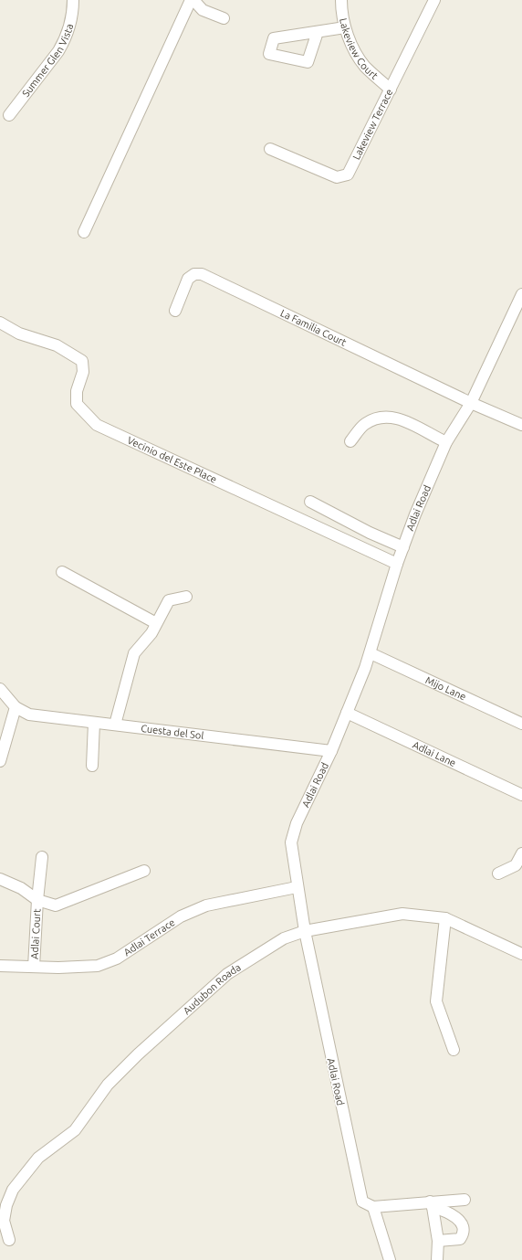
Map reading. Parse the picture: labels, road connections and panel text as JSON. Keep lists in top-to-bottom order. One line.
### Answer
{"streets":{"street":["Lakeview Court","Summer Glen Vista","Lakeview Terrace","La Familia Court","Vecinio del Este Place","Adlai Road","Mijo Lane","Cuesta del Sol","Adlai Lane","Adlai Court","Adlai Terrace","Audubon Roada"]},"crossings":[["Lakeview Court","Lakeview Terrace"],["La Familia Court","Adlai Road"],["Vecinio del Este Place","Adlai Road"],["Adlai Road","Mijo Lane"],["Adlai Road","Cuesta del Sol"],["Adlai Road","Adlai Lane"],["Adlai Road","Adlai Terrace"],["Adlai Road","Audubon Roada"],["Adlai Court","Adlai Terrace"]]}
